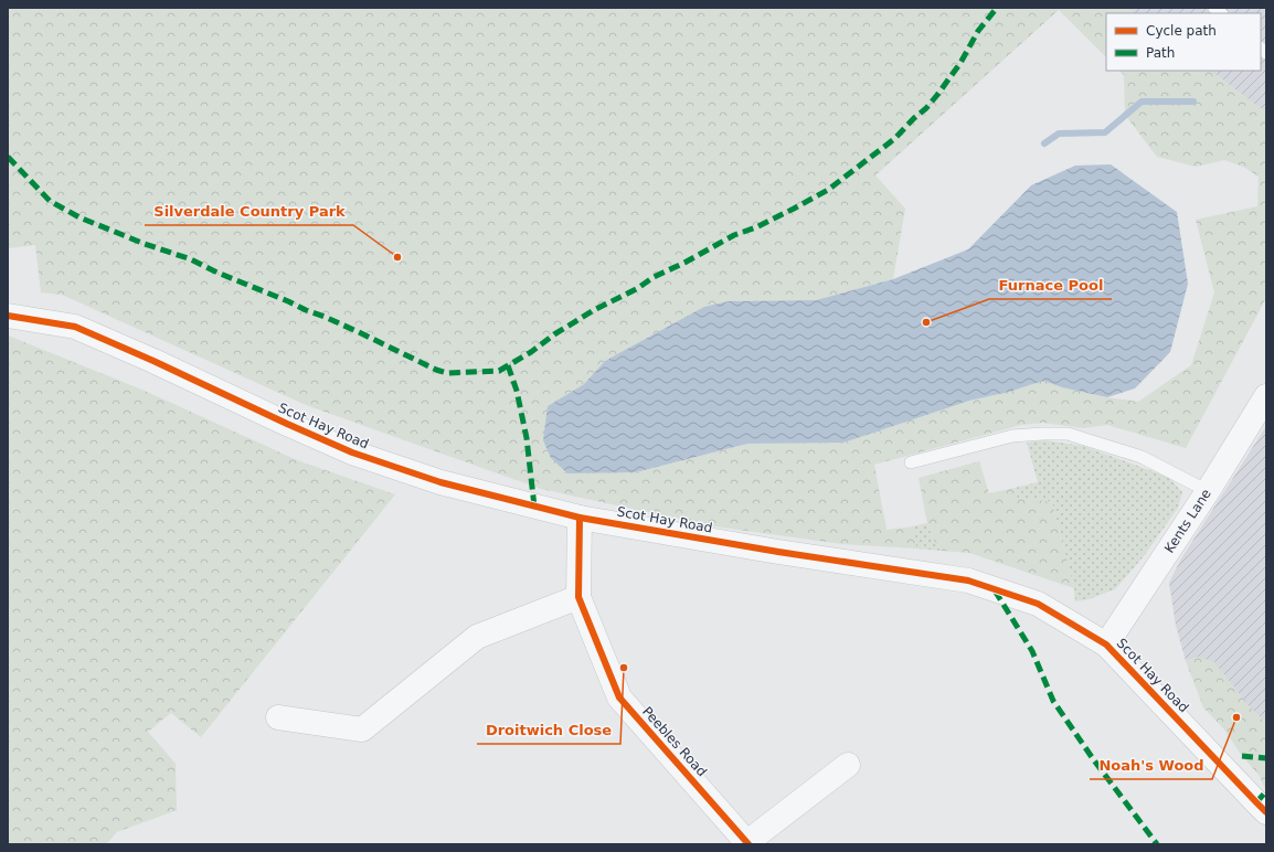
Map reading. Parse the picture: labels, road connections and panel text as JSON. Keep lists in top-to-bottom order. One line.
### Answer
{"streets":{"street":["Scot Hay Road","Kents Lane","Peebles Road"]},"crossings":[["Scot Hay Road","Kents Lane"],["Scot Hay Road","Peebles Road"]],"places":["Silverdale Country Park","Furnace Pool","Droitwich Close","Noah's Wood"],"legend":["Cycle path","Path"]}
